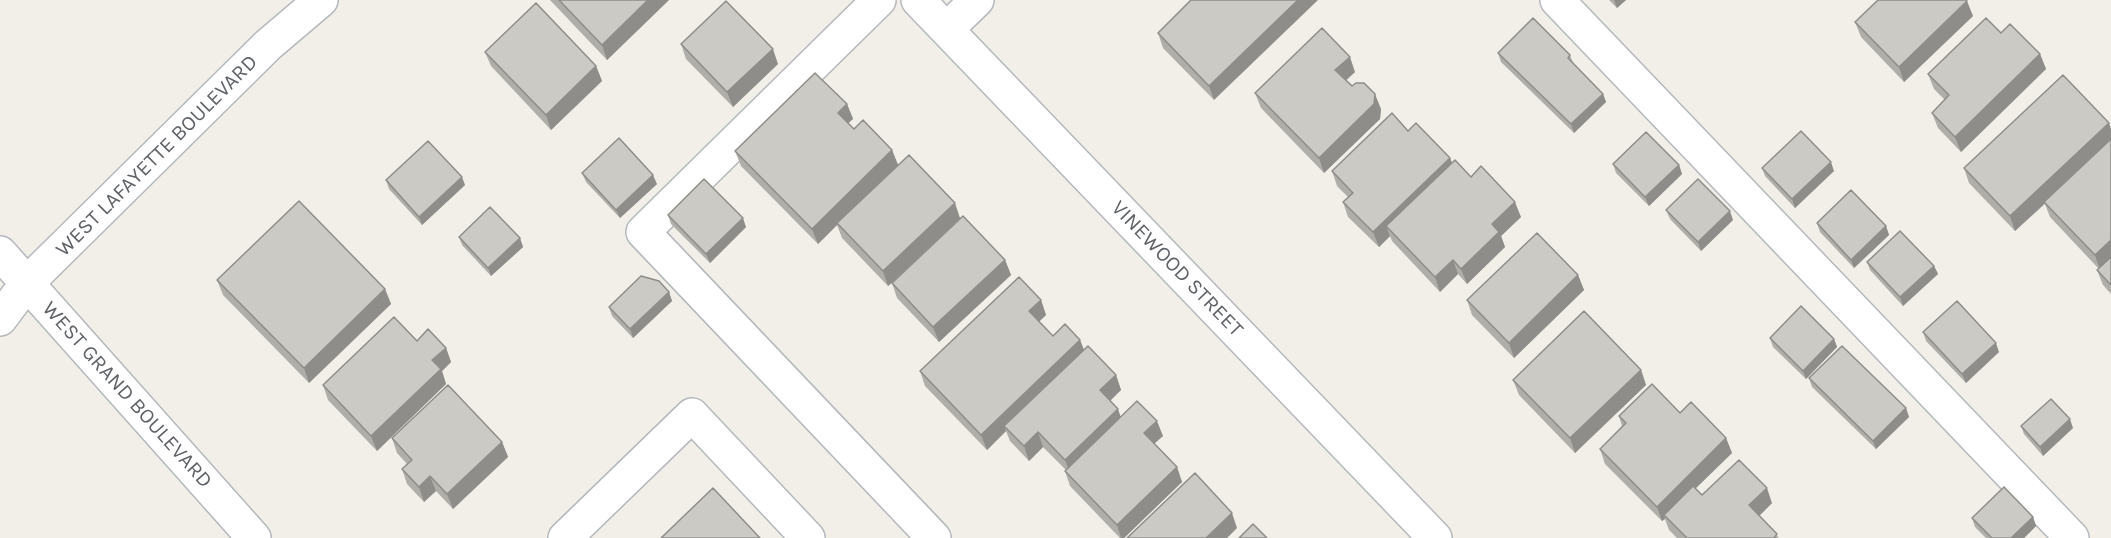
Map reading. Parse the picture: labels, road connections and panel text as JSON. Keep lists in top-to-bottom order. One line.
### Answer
{"streets":{"street":["WEST LAFAYETTE BOULEVARD","VINEWOOD STREET","WEST GRAND BOULEVARD"]},"crossings":[["WEST LAFAYETTE BOULEVARD","WEST GRAND BOULEVARD"]]}
